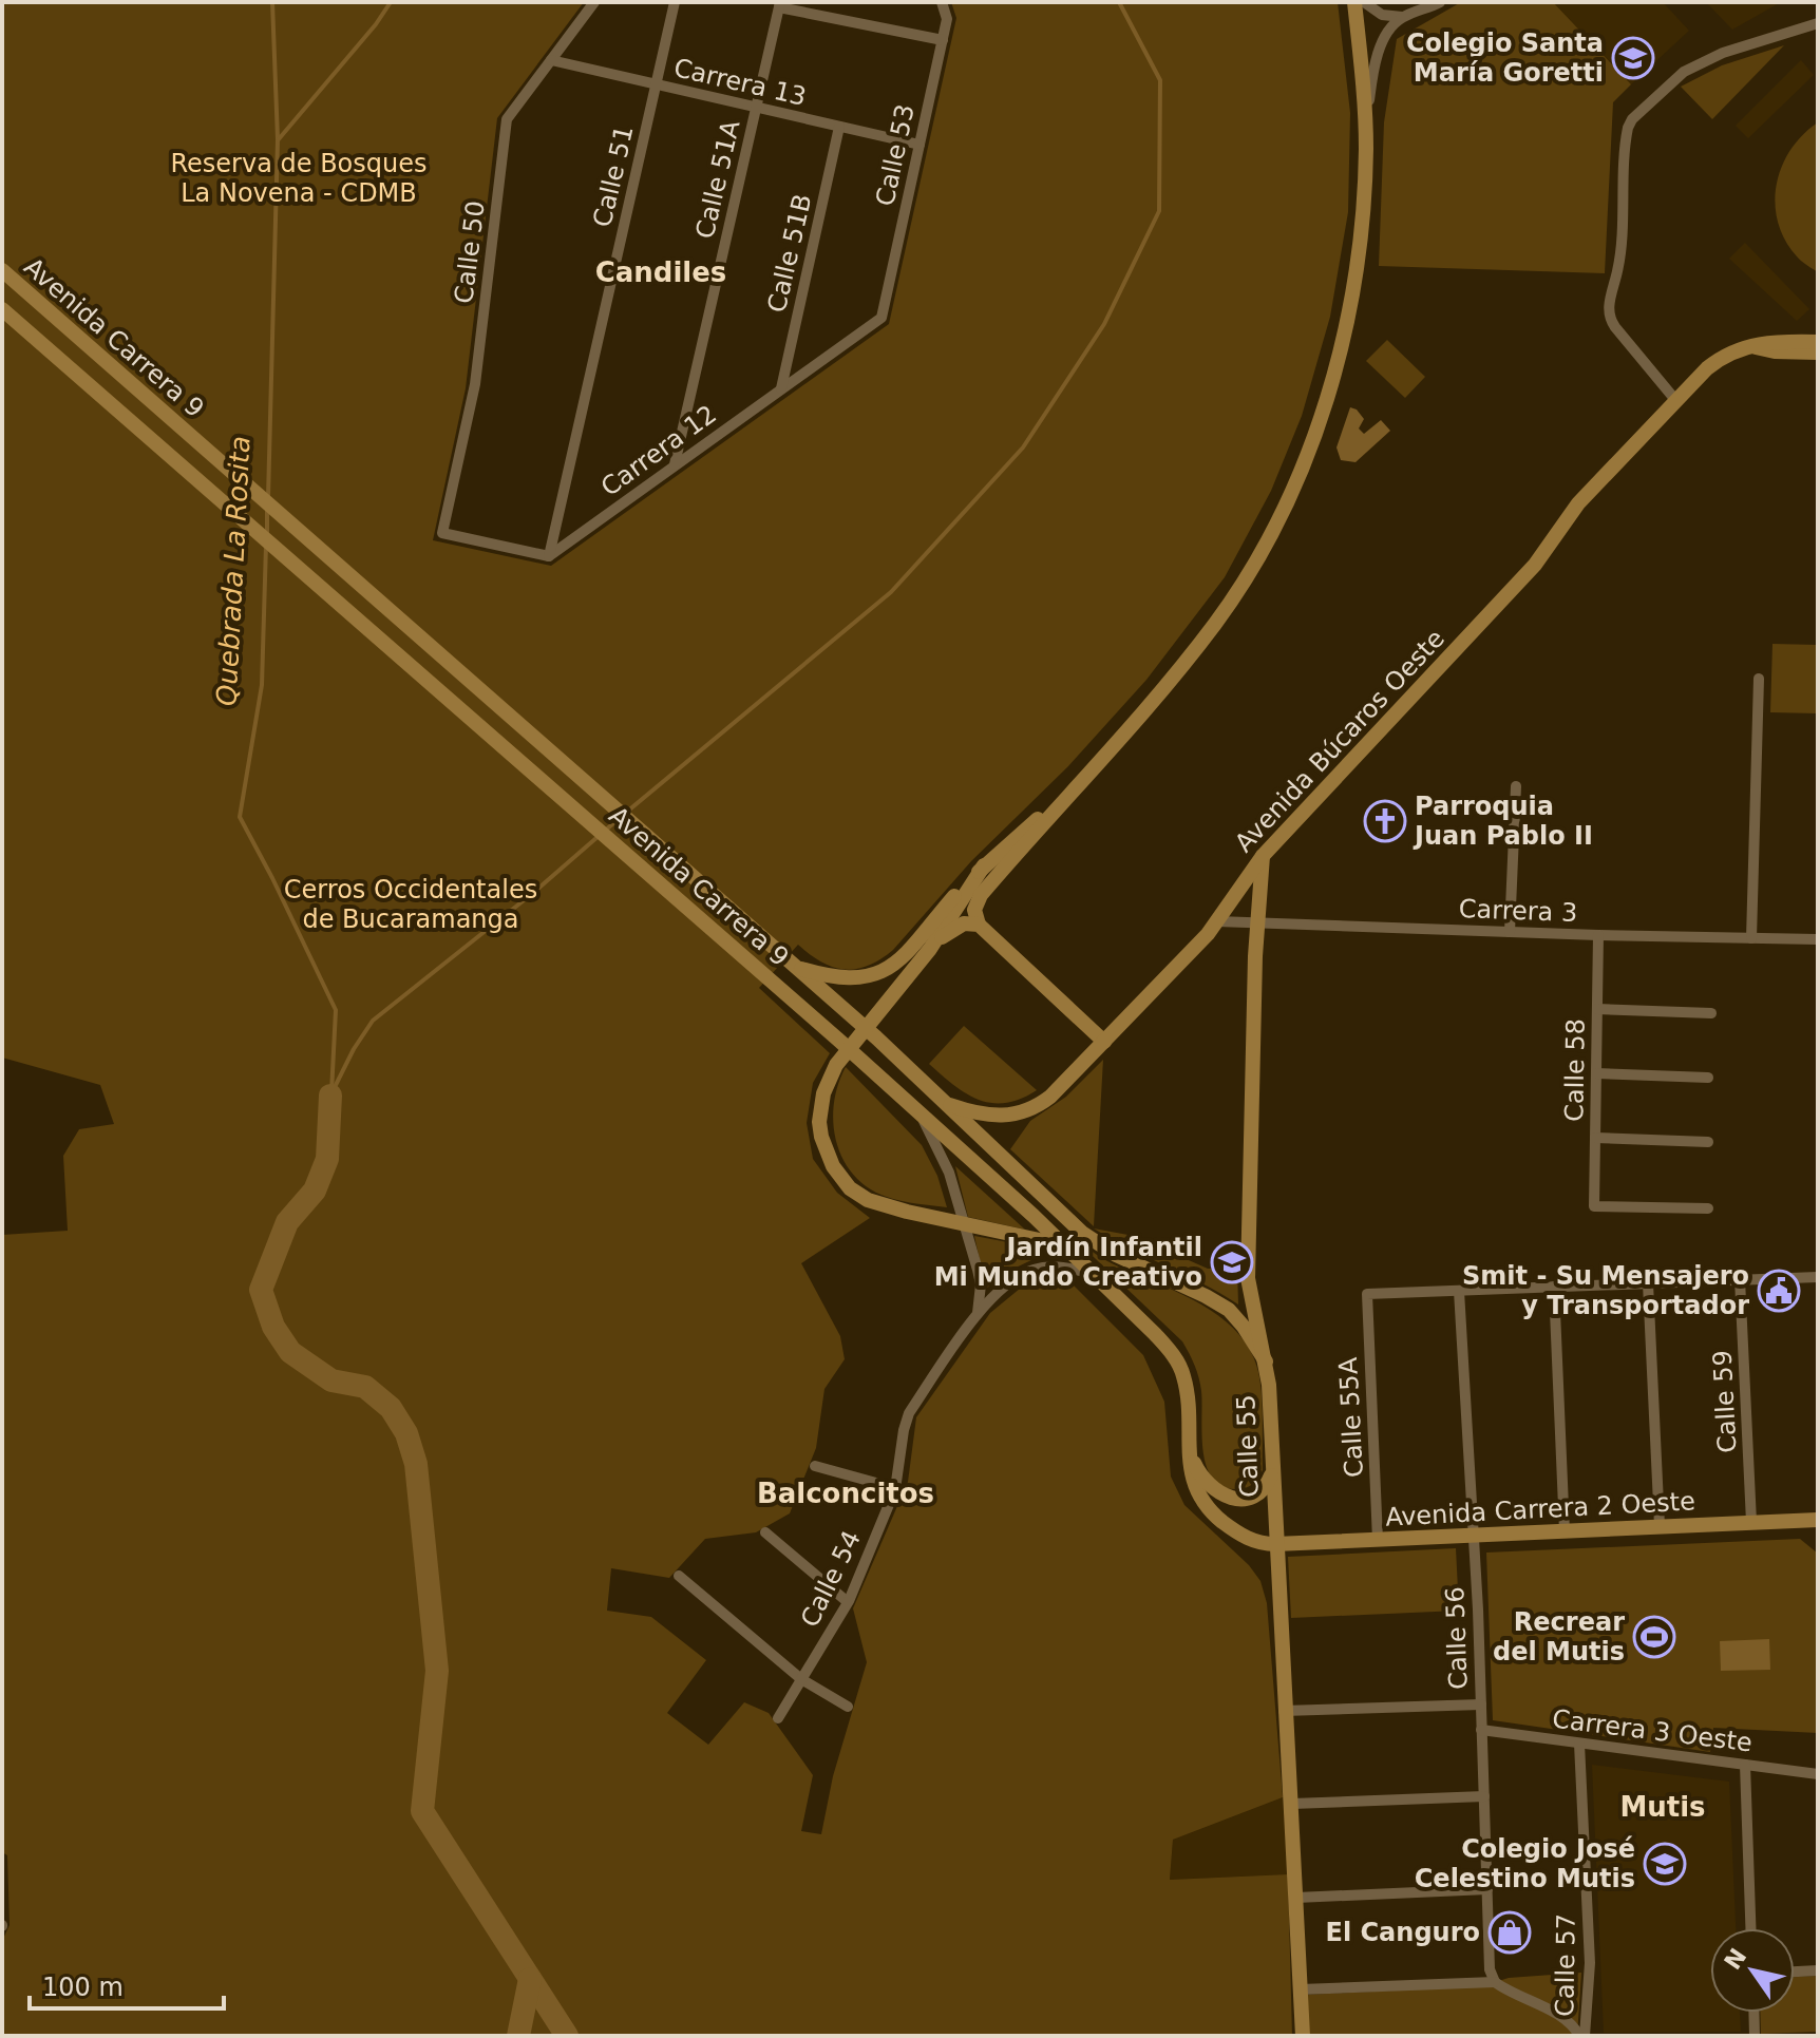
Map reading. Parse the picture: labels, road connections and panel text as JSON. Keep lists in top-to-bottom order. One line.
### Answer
{"streets":{"main road":["Avenida Carrera 9","Avenida Búcaros Oeste","Calle 55","Avenida Carrera 2 Oeste"],"street":["Carrera 13","Calle 53","Calle 51","Calle 51A","Calle 50","Calle 51B","Carrera 12","Carrera 3","Calle 58","Calle 59","Calle 55A","Calle 54","Calle 56","Carrera 3 Oeste","Calle 57"]},"crossings":[["Carrera 13","Calle 53"],["Carrera 13","Calle 51"],["Carrera 13","Calle 51A"],["Carrera 13","Calle 50"],["Carrera 13","Calle 51B"],["Calle 53","Carrera 12"],["Calle 51","Calle 50"],["Calle 51","Carrera 12"],["Calle 51A","Carrera 12"],["Calle 50","Carrera 12"],["Calle 51B","Carrera 12"],["Avenida Carrera 9","Avenida Búcaros Oeste"],["Avenida Carrera 9","Calle 55"],["Avenida Carrera 9","Avenida Carrera 2 Oeste"],["Avenida Carrera 9","Calle 54"],["Avenida Búcaros Oeste","Carrera 3"],["Avenida Búcaros Oeste","Calle 55"],["Carrera 3","Calle 58"],["Carrera 3","Calle 55"],["Calle 59","Avenida Carrera 2 Oeste"],["Calle 55A","Avenida Carrera 2 Oeste"],["Calle 55A","Calle 56"],["Calle 55","Avenida Carrera 2 Oeste"],["Avenida Carrera 2 Oeste","Calle 56"],["Calle 56","Carrera 3 Oeste"],["Carrera 3 Oeste","Calle 57"]],"districts":["Candiles","Balconcitos","Mutis"],"water":["Quebrada La Rosita"],"parks":["Reserva de Bosques La Novena - CDMB","Cerros Occidentales de Bucaramanga"],"places":{"school or university":["Colegio Santa María Goretti","Jardín Infantil Mi Mundo Creativo","Colegio José Celestino Mutis"],"church":["Parroquia Juan Pablo II"],"public building":["Smit - Su Mensajero y Transportador"],"sports":["Recrear del Mutis"],"shop":["El Canguro"]},"scale_bar":"100 m","north":"top left"}
